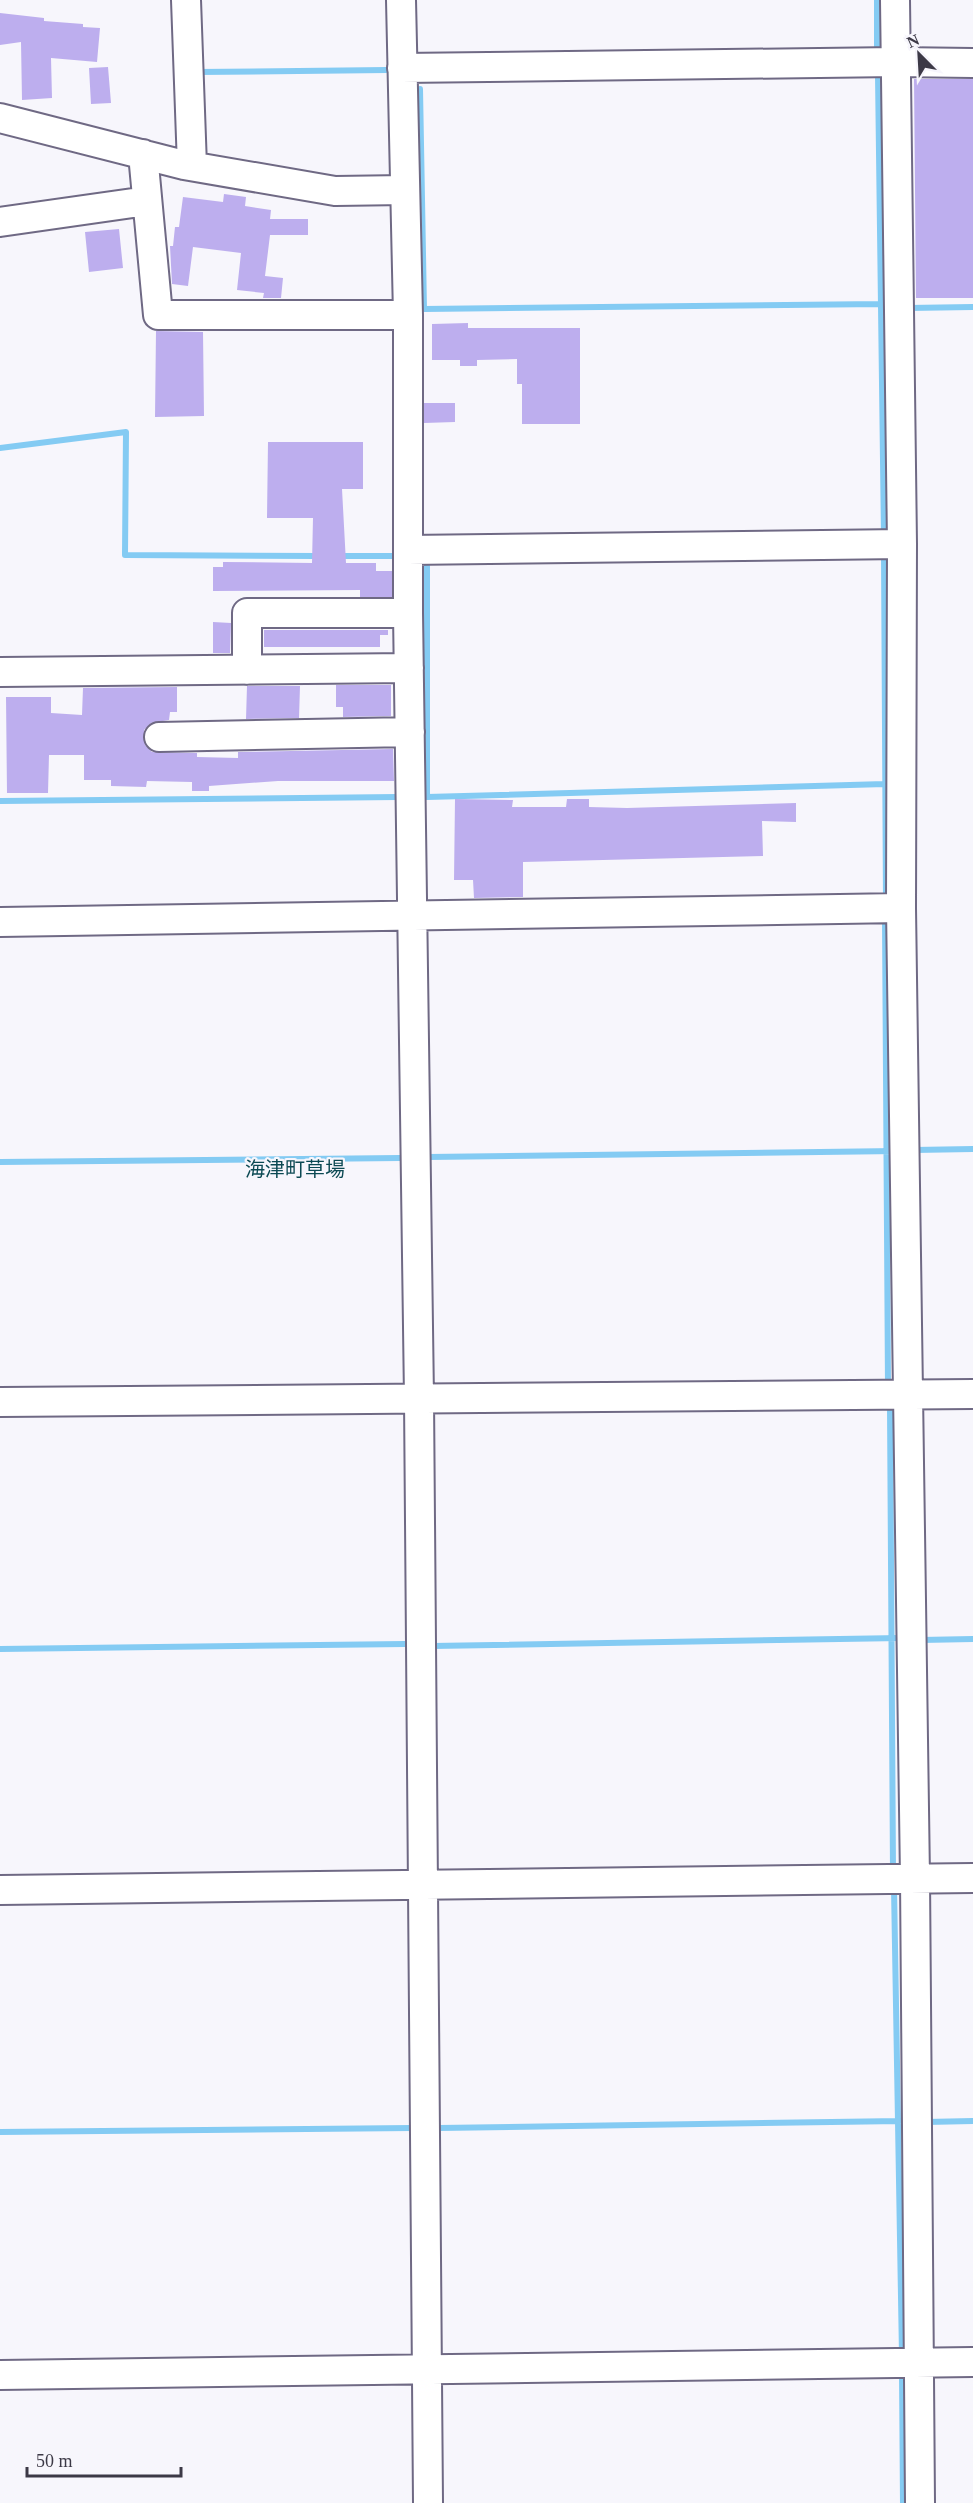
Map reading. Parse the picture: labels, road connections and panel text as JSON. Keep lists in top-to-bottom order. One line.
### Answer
{"districts":["海津町草場"],"scale_bar":"50 m","north":"top left"}
